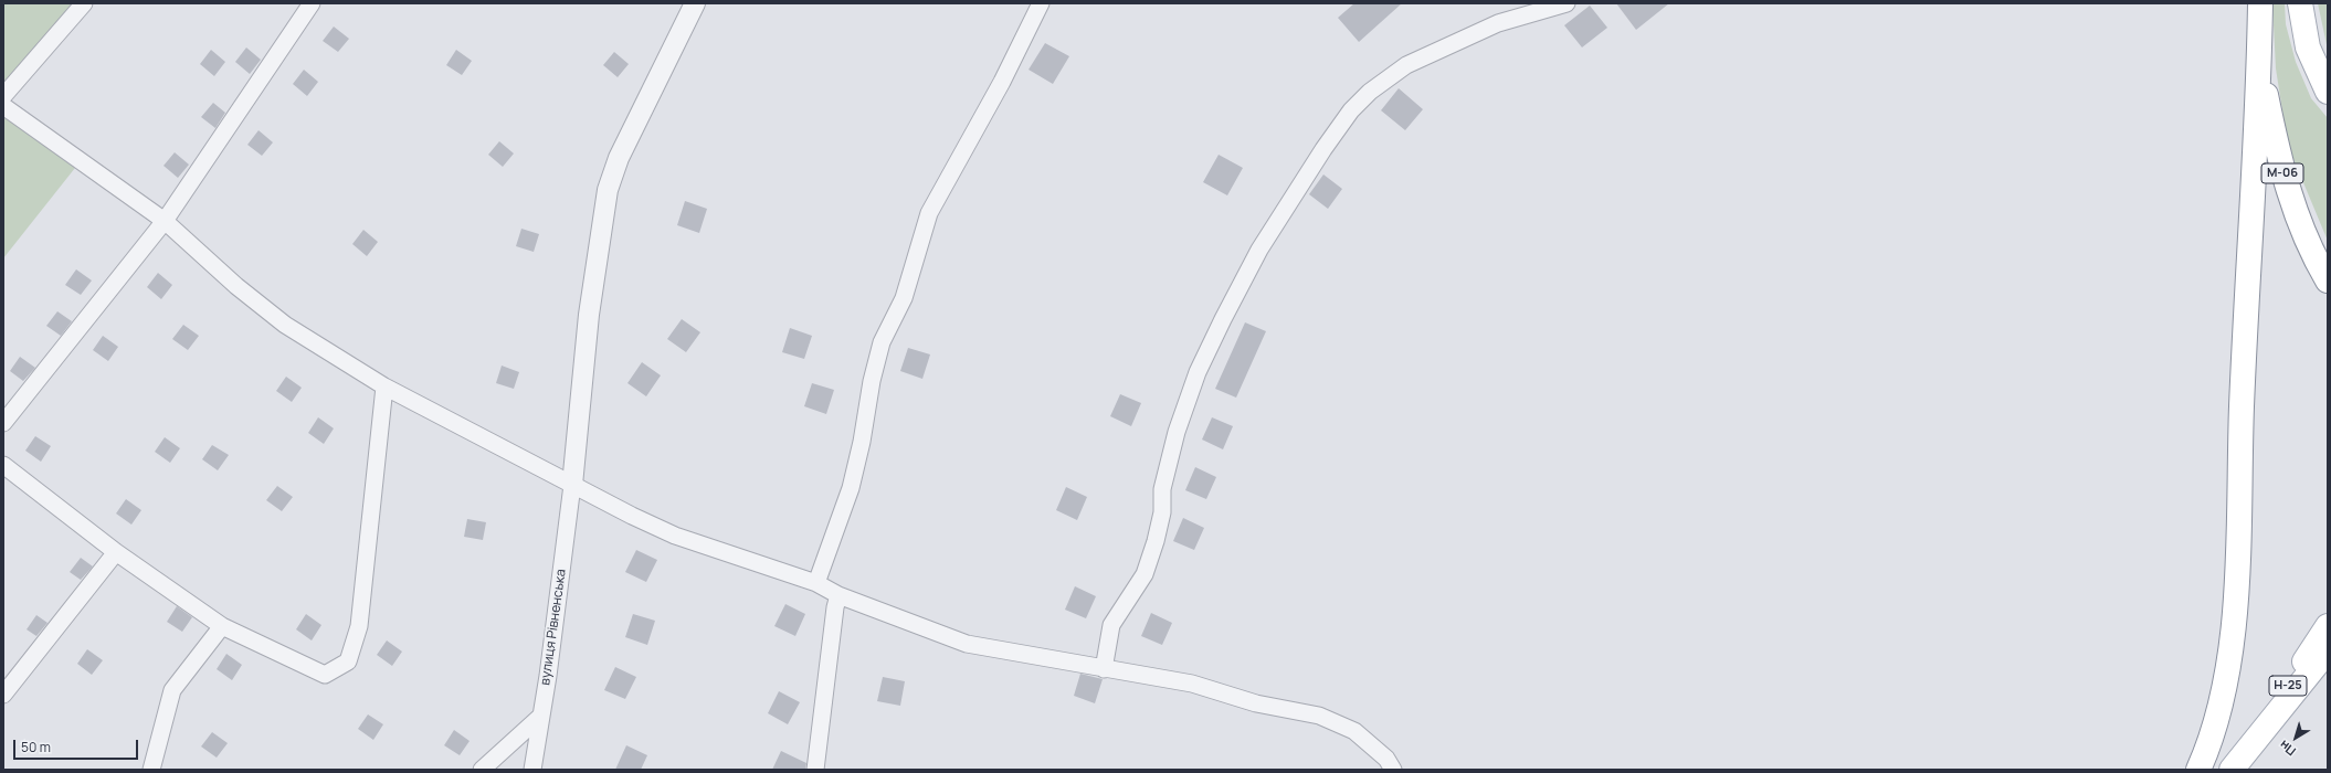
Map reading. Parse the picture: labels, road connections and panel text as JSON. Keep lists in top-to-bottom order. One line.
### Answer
{"streets":{"main road":["М-06","Н-25"],"street":["вулиця Рівненська"]},"scale_bar":"50 m","north":"bottom left"}
